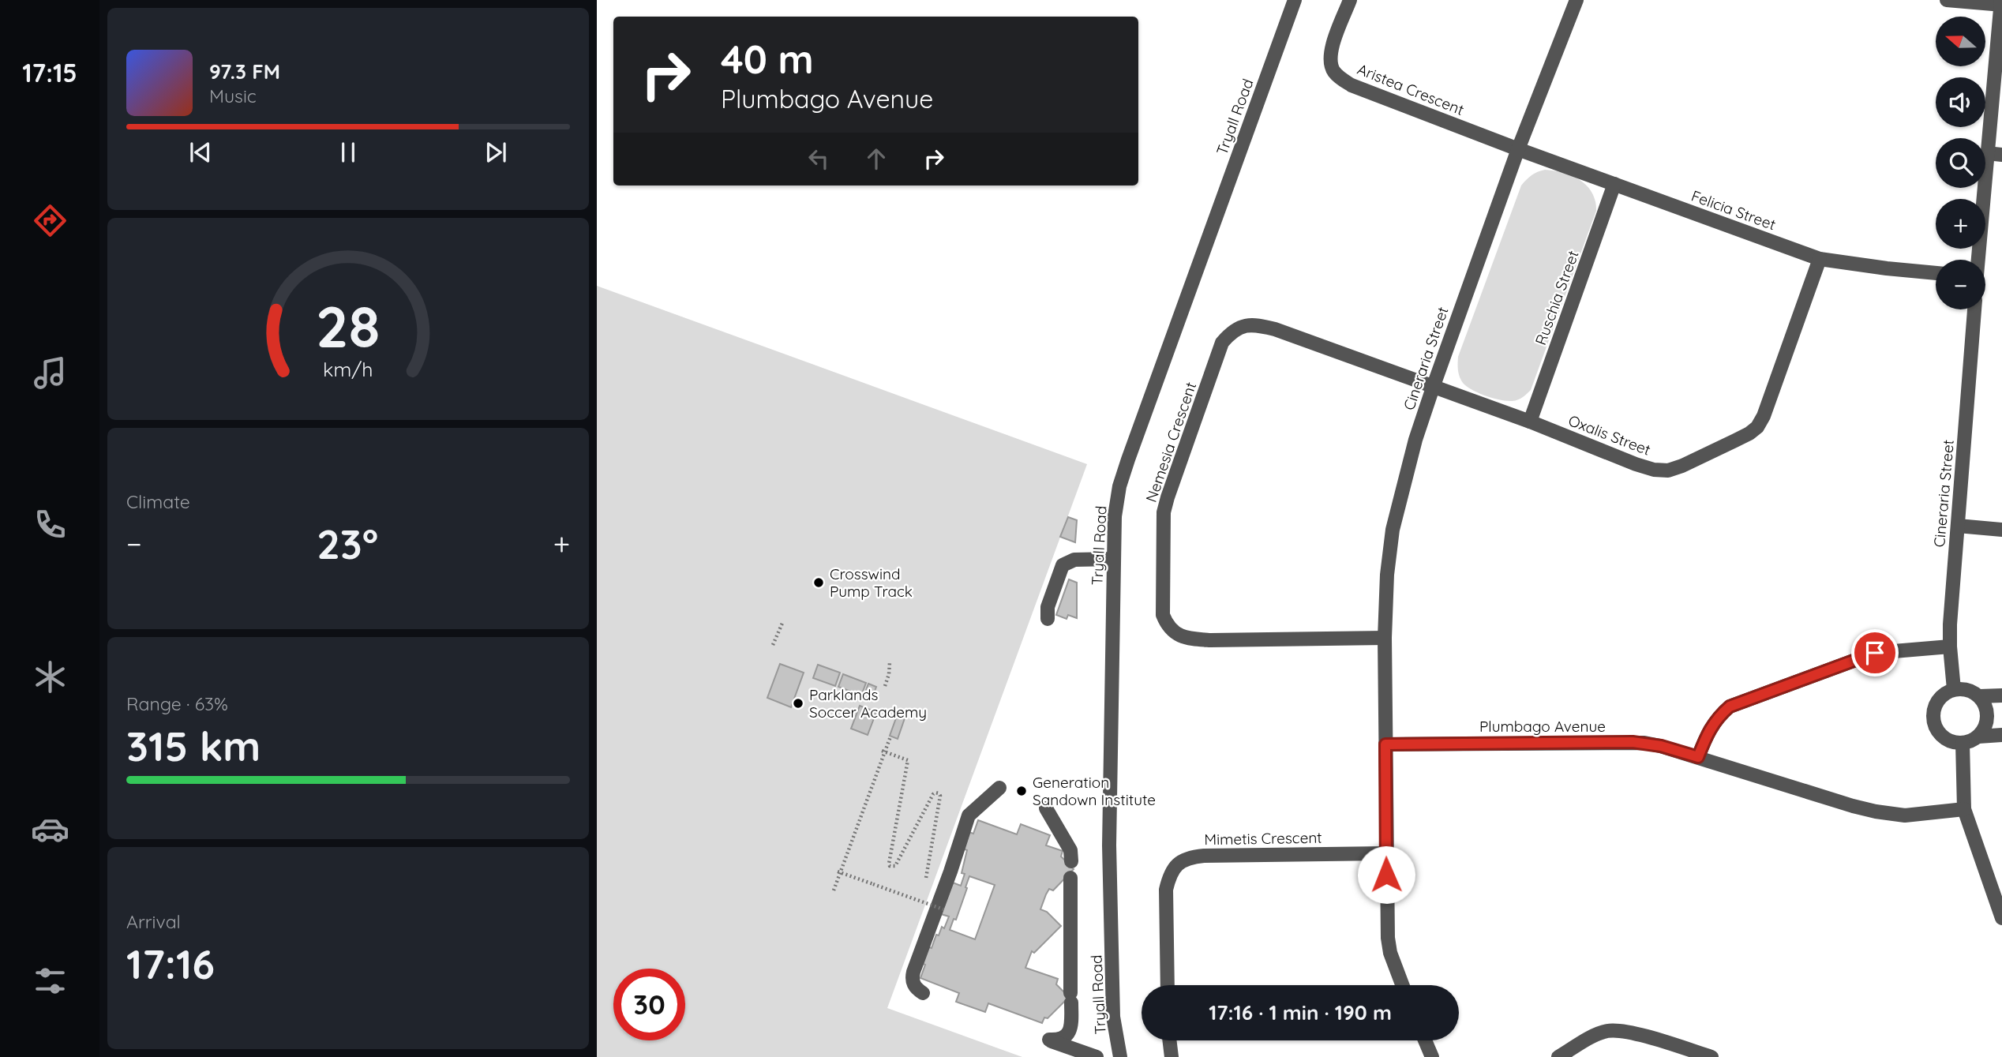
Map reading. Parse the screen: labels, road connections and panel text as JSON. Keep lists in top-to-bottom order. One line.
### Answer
{"streets":{"street":["Aristea Crescent","Tryall Road","Felicia Street","Ruschia Street","Cineraria Street","Oxalis Street","Nemesia Crescent","Plumbago Avenue","Mimetis Crescent"]},"crossings":[["Aristea Crescent","Felicia Street"],["Aristea Crescent","Cineraria Street"],["Felicia Street","Ruschia Street"],["Felicia Street","Cineraria Street"],["Felicia Street","Oxalis Street"],["Ruschia Street","Oxalis Street"],["Cineraria Street","Oxalis Street"],["Cineraria Street","Nemesia Crescent"],["Cineraria Street","Plumbago Avenue"],["Cineraria Street","Mimetis Crescent"],["Oxalis Street","Nemesia Crescent"]],"places":["Crosswind Pump Track","Parklands Soccer Academy","Generation Sandown Institute"],"north":"left","page":{"tabs":"17:15","map_buttons":["+","−"],"turn":["40 m","Plumbago Avenue"],"song":["97.3 FM","Music"],"tile":["Climate",["Range · 63%","315 km"],["Arrival","17:16"]],"heat":["−","23°","+"],"limit":"30","trip":"17:16 · 1 min · 190 m","gauge":["28","km/h"]}}
